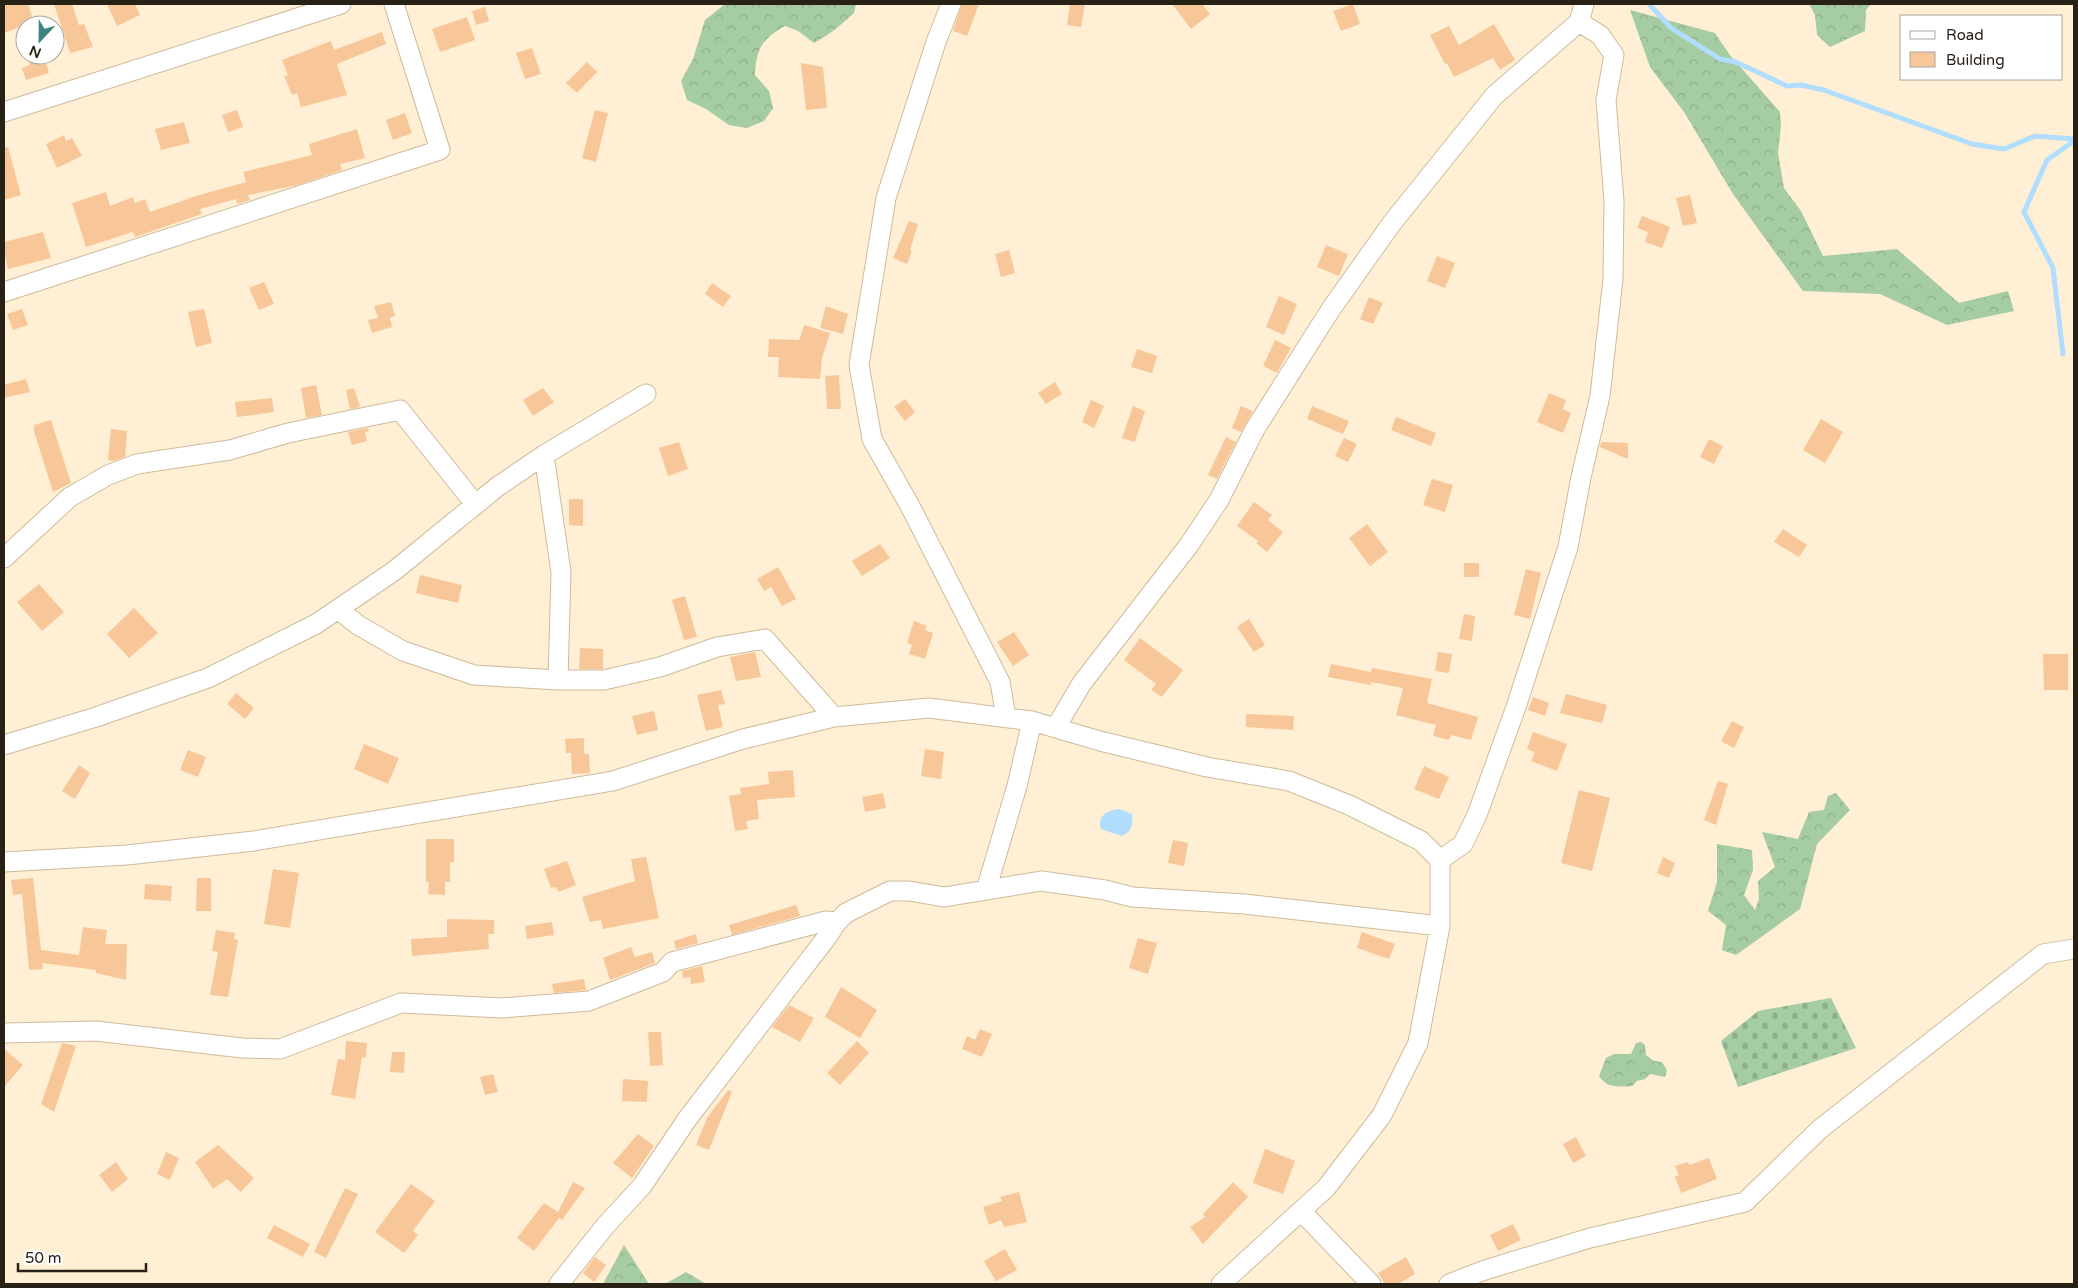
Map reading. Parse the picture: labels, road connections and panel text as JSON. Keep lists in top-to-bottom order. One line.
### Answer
{"legend":["Road","Building"],"scale_bar":"50 m","north":"bottom"}
